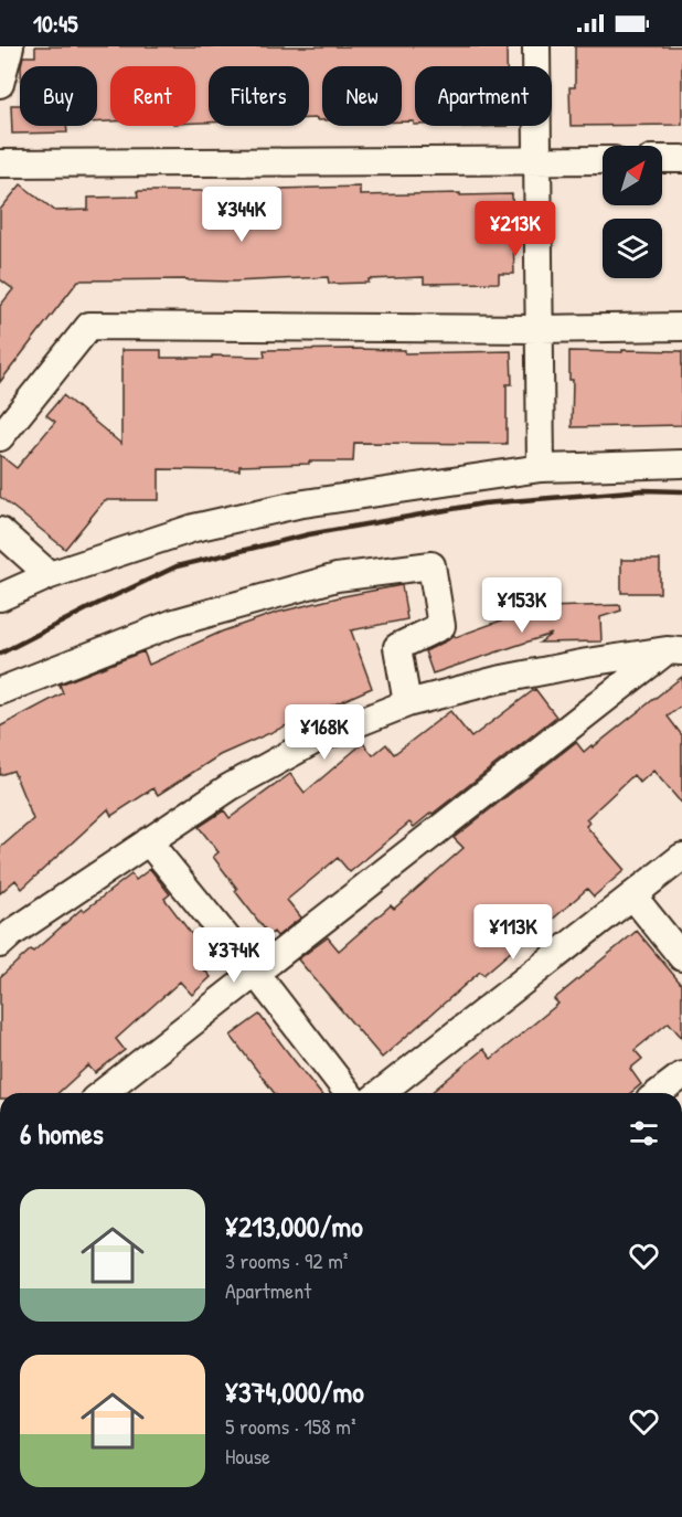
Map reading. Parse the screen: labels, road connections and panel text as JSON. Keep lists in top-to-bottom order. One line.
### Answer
{"north":"top right","page":{"status":"10:45","chip":["Buy","Rent","Filters","New","Apartment"],"price":["¥344K","¥213K","¥153K","¥168K","¥113K","¥374K"],"heading":"6 homes","list":[{"name":"¥213,000/mo","note":"3 rooms · 92 m² · Apartment"},{"name":"¥374,000/mo","note":"5 rooms · 158 m² · House"}]}}
